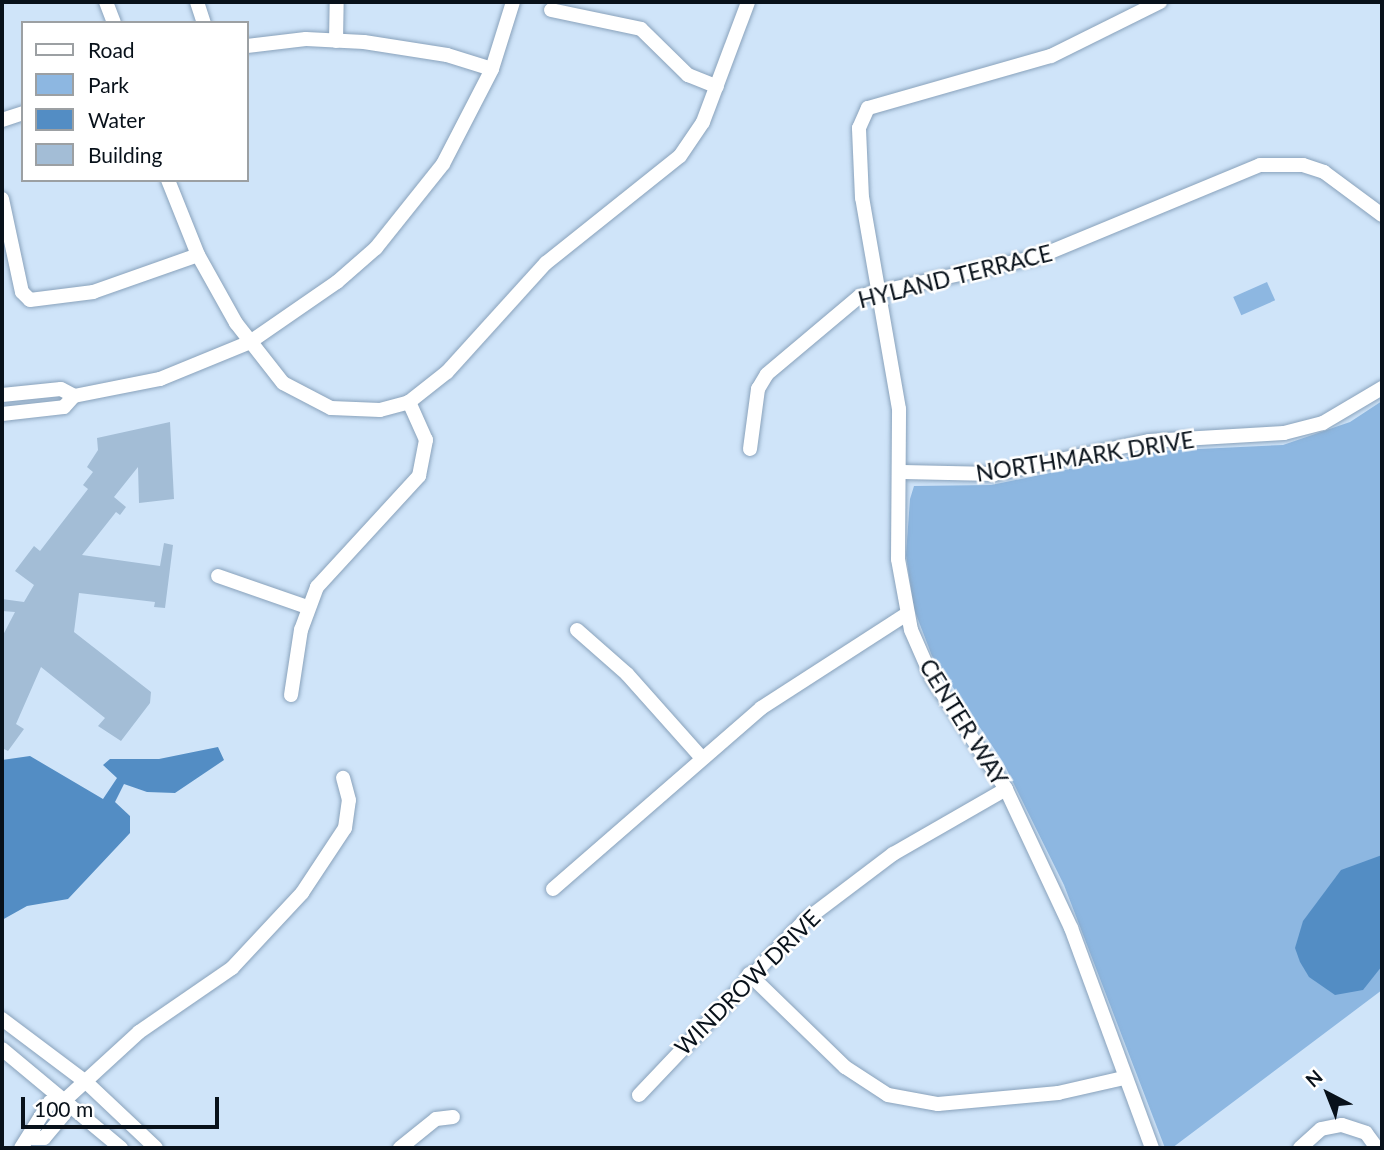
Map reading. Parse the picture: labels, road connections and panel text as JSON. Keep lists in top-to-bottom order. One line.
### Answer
{"streets":{"street":["HYLAND TERRACE","NORTHMARK DRIVE","CENTER WAY","WINDROW DRIVE"]},"crossings":[["HYLAND TERRACE","CENTER WAY"],["NORTHMARK DRIVE","CENTER WAY"],["CENTER WAY","WINDROW DRIVE"]],"legend":["Road","Park","Water","Building"],"scale_bar":"100 m","north":"top left"}
